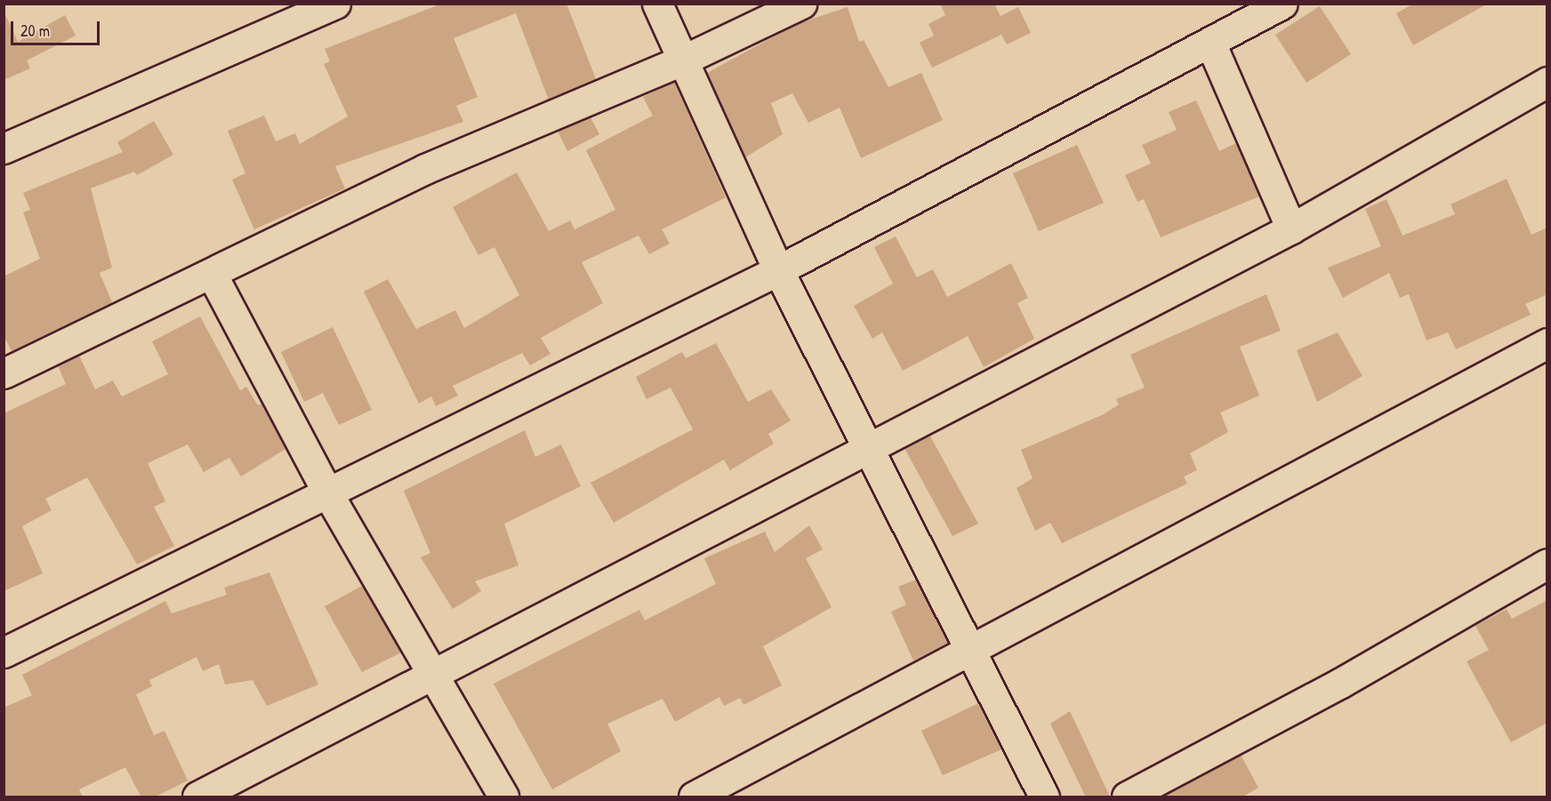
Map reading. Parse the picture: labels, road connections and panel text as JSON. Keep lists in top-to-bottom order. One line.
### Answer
{"scale_bar":"20 m"}
